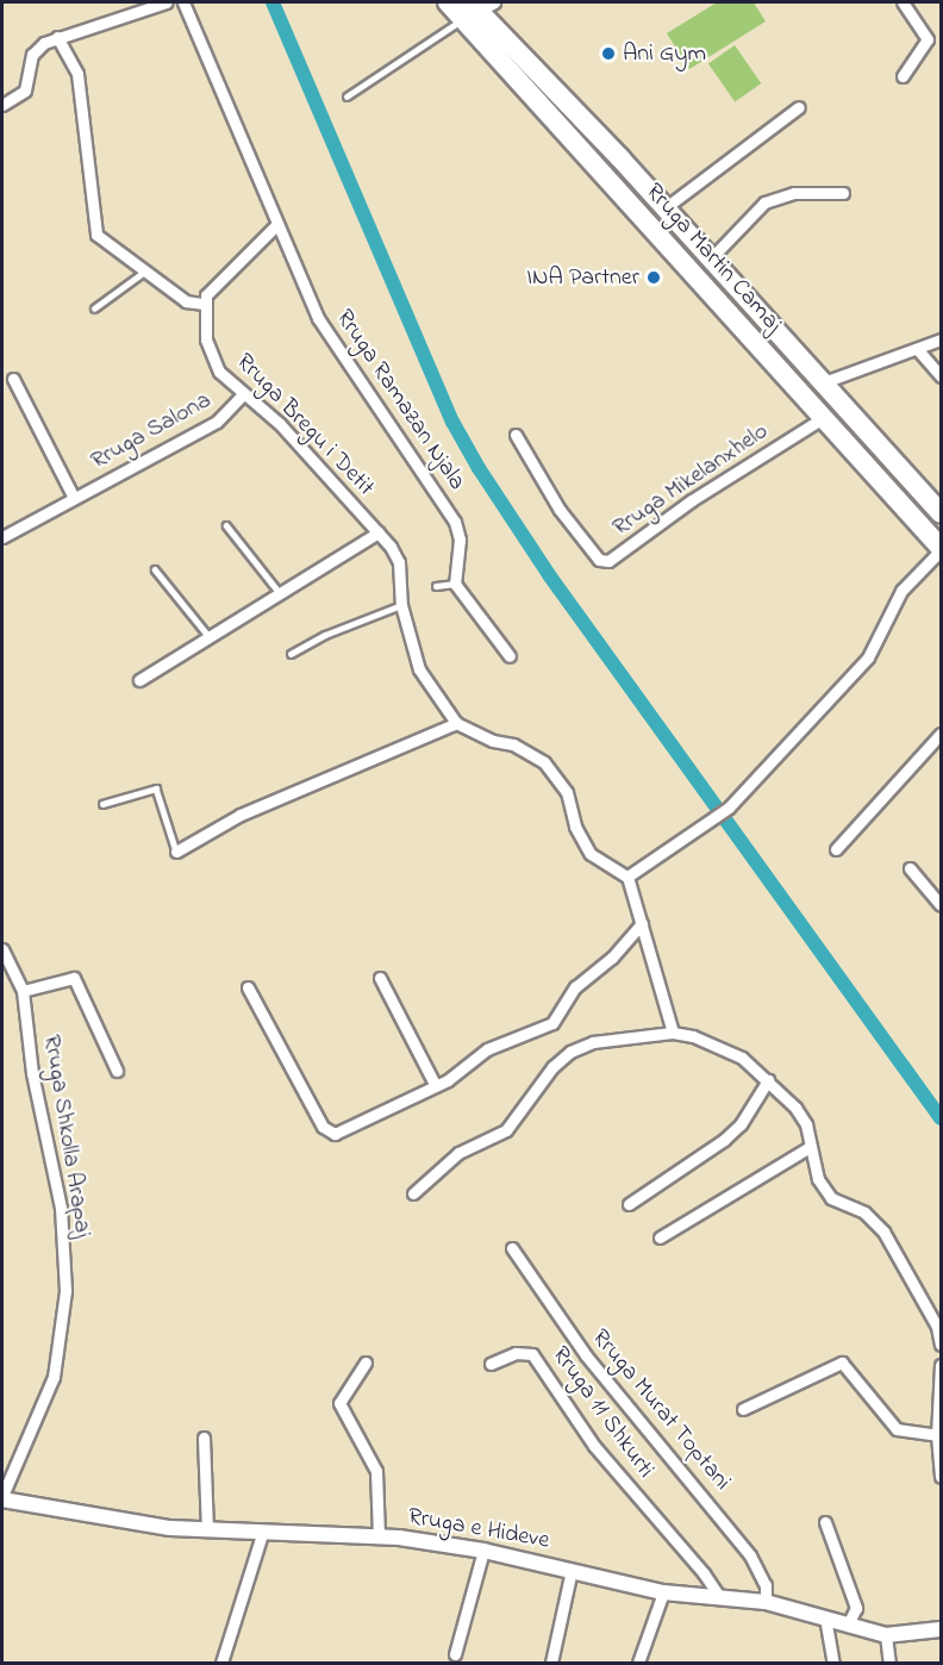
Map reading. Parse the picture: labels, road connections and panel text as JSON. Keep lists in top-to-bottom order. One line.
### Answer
{"streets":{"highway":["Rruga Martin Camaj"],"main road":["Rruga e Hideve"],"street":["Rruga Ramazan Njala","Rruga Bregu i Detit","Rruga Salona","Rruga Mikelanxhelo","Rruga Shkolla Arapaj","Rruga Murat Toptani","Rruga 11 Shkurti"]},"crossings":[["Rruga Martin Camaj","Rruga Mikelanxhelo"],["Rruga Bregu i Detit","Rruga Salona"],["Rruga Shkolla Arapaj","Rruga e Hideve"],["Rruga Murat Toptani","Rruga e Hideve"],["Rruga 11 Shkurti","Rruga e Hideve"]],"places":["Ani Gym","INA Partner"]}
